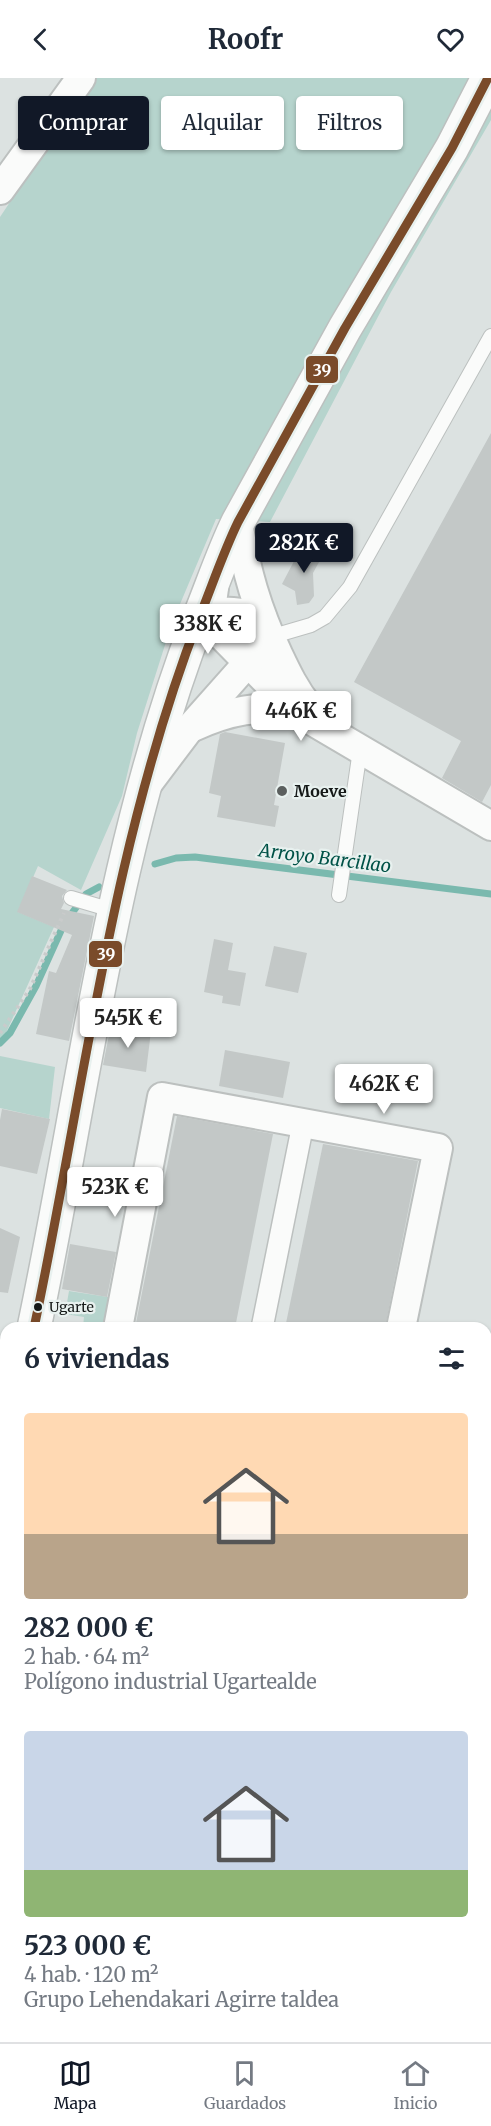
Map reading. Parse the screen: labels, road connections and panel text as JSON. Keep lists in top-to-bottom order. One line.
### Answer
{"water":["Arroyo Barcillao"],"places":["Moeve","Ugarte"],"lines":["transit line 39"],"page":{"header":"Roofr","chip":["Comprar","Alquilar","Filtros"],"price":["282K €","338K €","446K €","545K €","462K €","523K €"],"heading":"6 viviendas","list":[{"name":"282 000 €","note":"2 hab. · 64 m² · Polígono industrial Ugartealde"},{"name":"523 000 €","note":"4 hab. · 120 m² · Grupo Lehendakari Agirre taldea"}],"tabs":["Mapa","Guardados","Inicio"]}}
